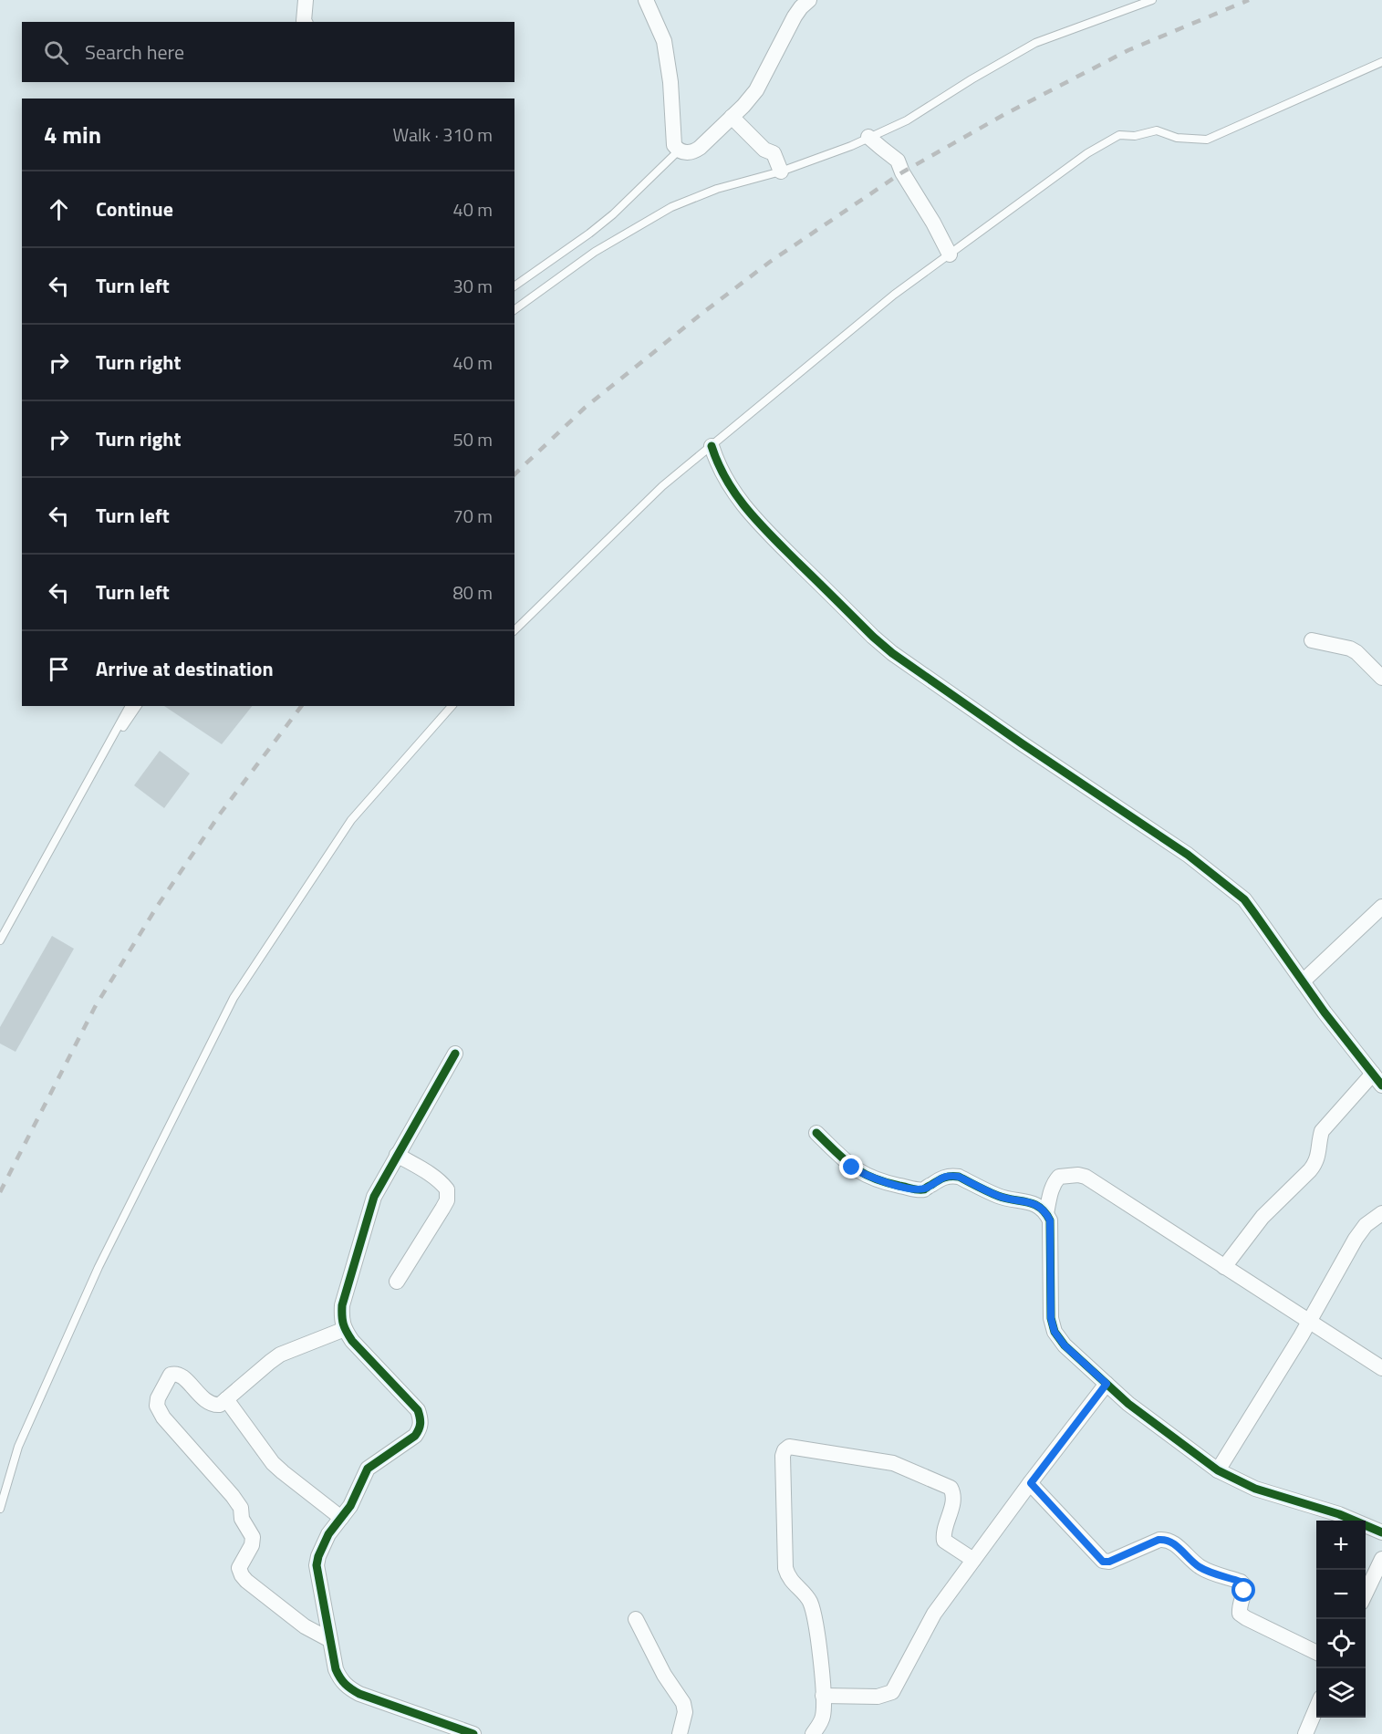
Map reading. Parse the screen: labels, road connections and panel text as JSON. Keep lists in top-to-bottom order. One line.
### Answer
{"page":{"search":"Search here","heading":["4 min","Walk · 310 m"],"list":[["Continue","40 m"],["Turn left","30 m"],["Turn right","40 m"],["Turn right","50 m"],["Turn left","70 m"],["Turn left","80 m"],"Arrive at destination"],"map_buttons":["+","−"]}}
